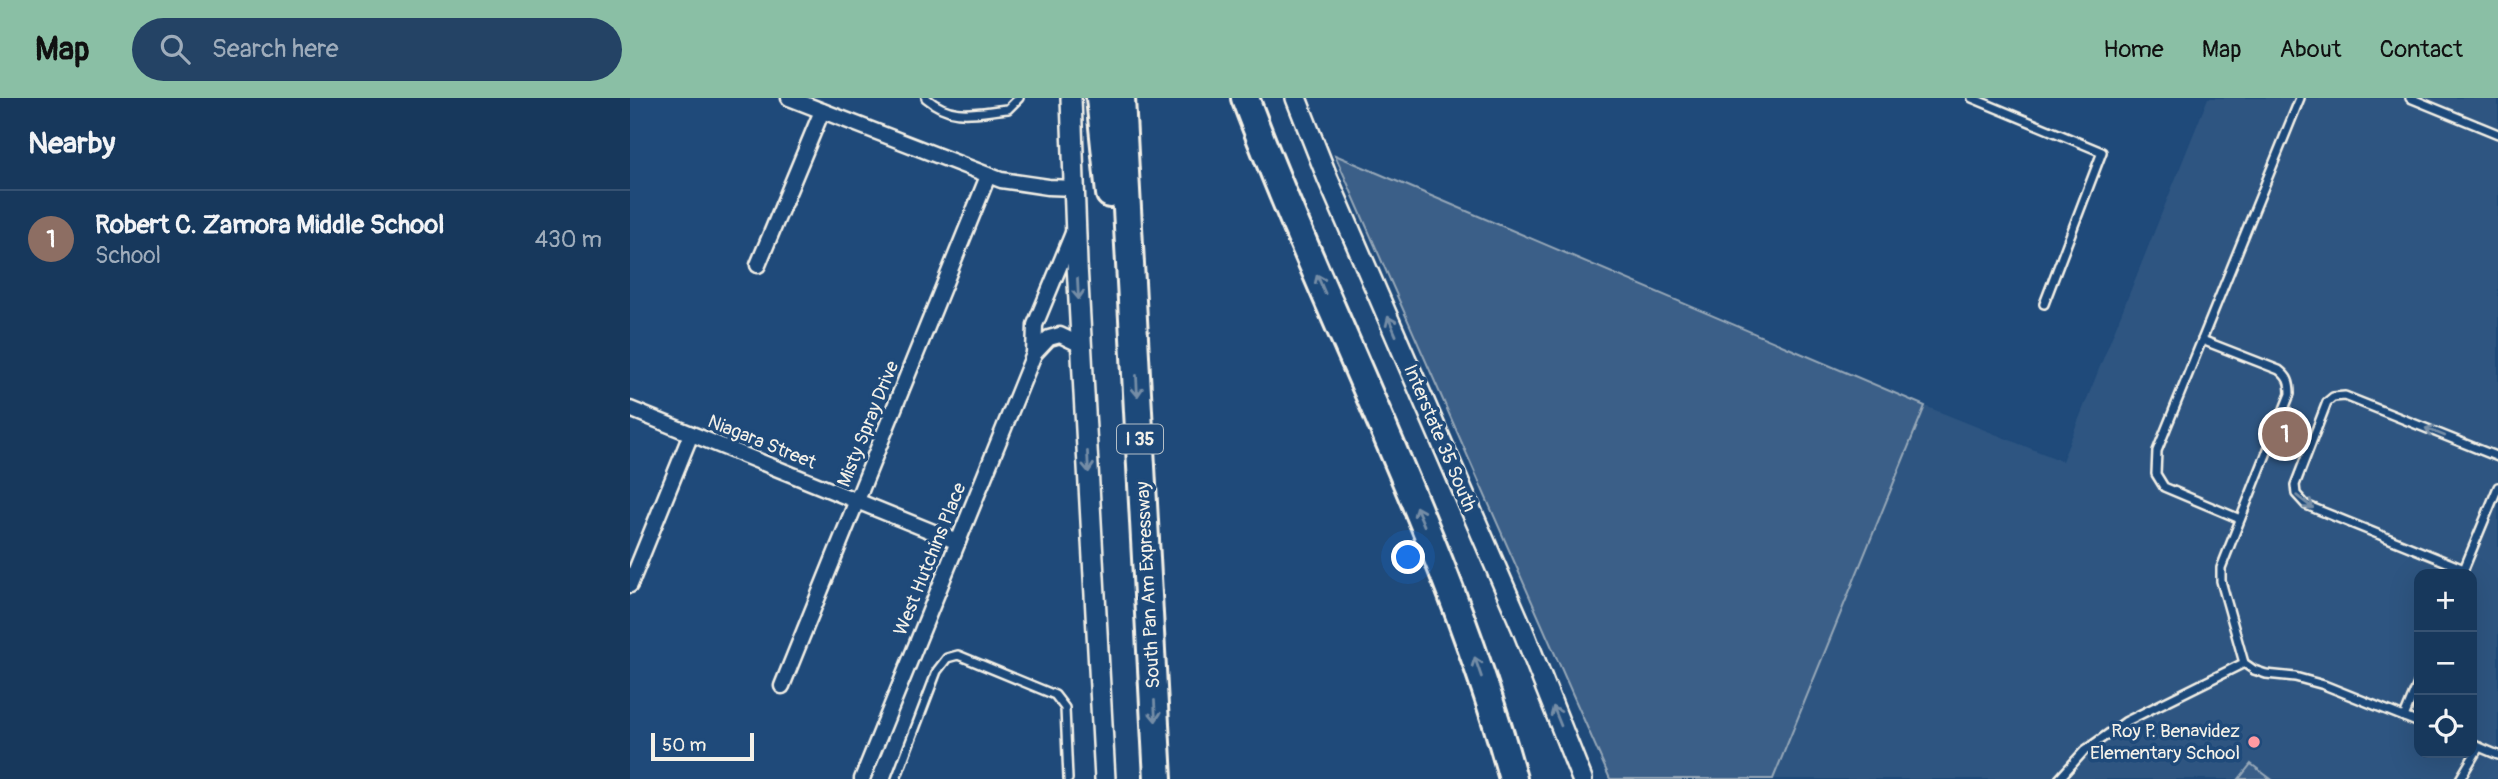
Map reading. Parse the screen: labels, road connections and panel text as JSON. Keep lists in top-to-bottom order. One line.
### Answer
{"streets":{"highway":["I 35","South Pan Am Expressway"],"main road":["Interstate 35 South"],"street":["Misty Spray Drive","Niagara Street","West Hutchins Place"]},"crossings":[["Misty Spray Drive","Niagara Street"],["Niagara Street","West Hutchins Place"]],"one_way":["Interstate 35 South","South Pan Am Expressway"],"places":["Roy P. Benavidez Elementary School"],"scale_bar":"50 m","page":{"header":"Map","search":"Search here","nav":["Home","Map","About","Contact"],"heading":"Nearby","list":[{"mark":"1","name":"Robert C. Zamora Middle School","note":"School","value":"430 m"}],"pins":"1","map_buttons":["+","−"],"scale":"50 m"}}
